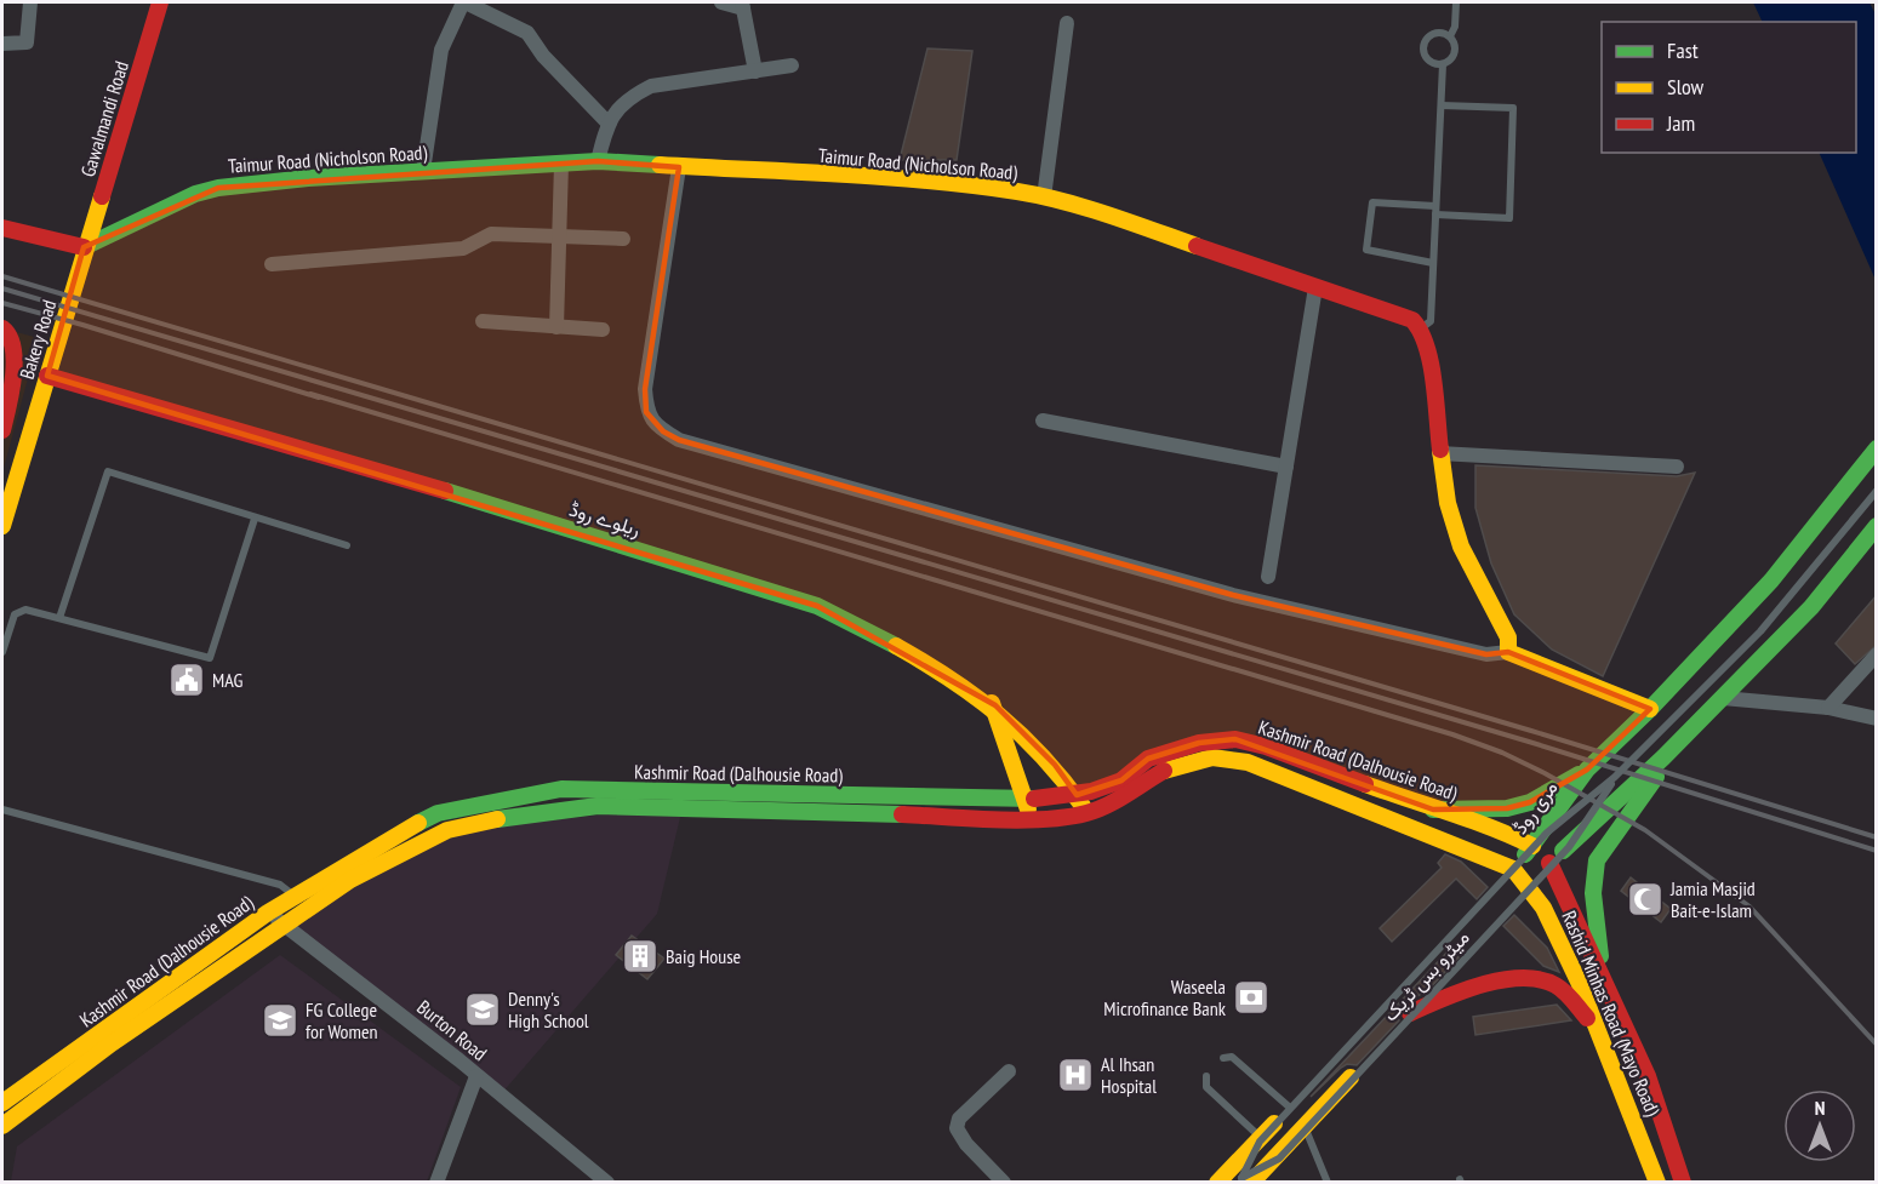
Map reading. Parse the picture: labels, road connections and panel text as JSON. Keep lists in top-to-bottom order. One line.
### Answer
{"streets":{"main road":["Gawalmandi Road","Taimur Road (Nicholson Road)","Bakery Road","ریلوے روڈ","Kashmir Road (Dalhousie Road)","مری روڈ","Rashid Minhas Road (Mayo Road)"],"street":["Burton Road"],"lane":["میٹرو بس ٹریک"]},"crossings":[["Gawalmandi Road","Taimur Road (Nicholson Road)"],["Gawalmandi Road","Bakery Road"],["Taimur Road (Nicholson Road)","Bakery Road"],["Bakery Road","ریلوے روڈ"],["ریلوے روڈ","Kashmir Road (Dalhousie Road)"],["Kashmir Road (Dalhousie Road)","مری روڈ"],["Kashmir Road (Dalhousie Road)","Rashid Minhas Road (Mayo Road)"],["Kashmir Road (Dalhousie Road)","Burton Road"],["مری روڈ","Rashid Minhas Road (Mayo Road)"]],"places":{"public building":["MAG"],"mosque":["Jamia Masjid Bait-e-Islam"],"building":["Baig House"],"bank":["Waseela Microfinance Bank"],"school or university":["Denny's High School","FG College for Women"],"hospital":["Al Ihsan Hospital"]},"legend":["Fast","Slow","Jam"],"north":"top"}
